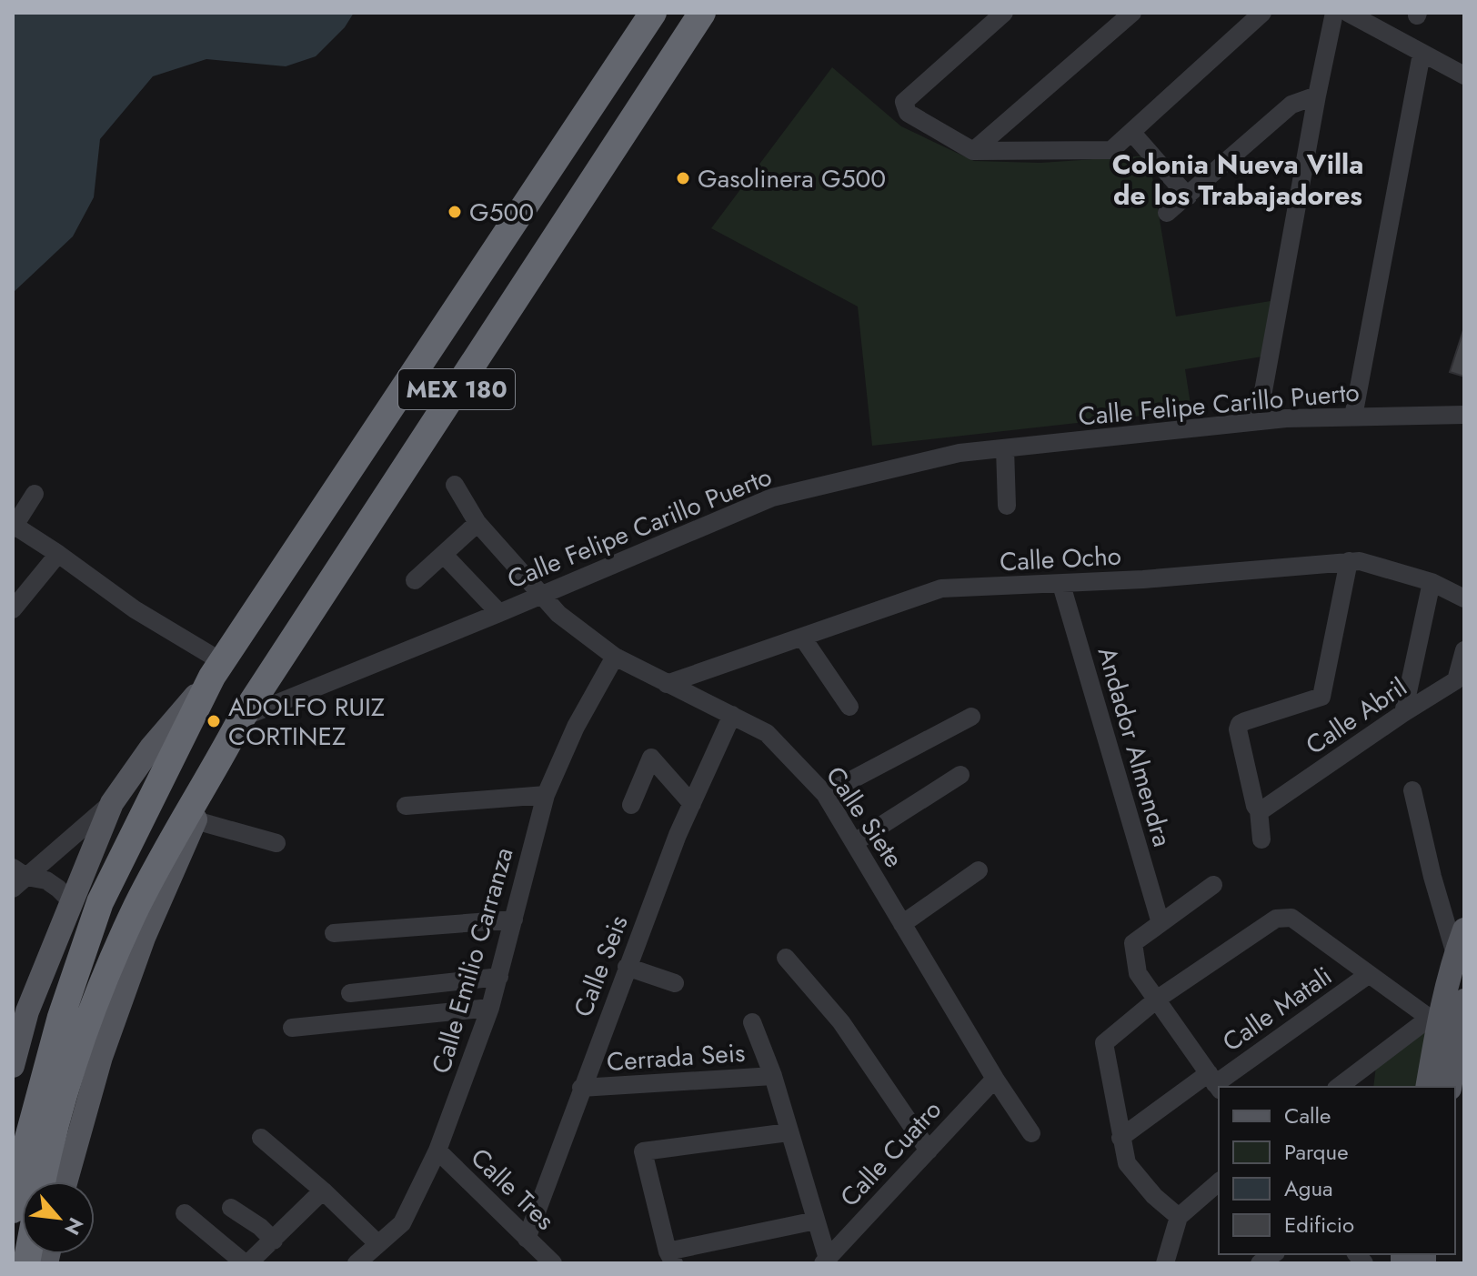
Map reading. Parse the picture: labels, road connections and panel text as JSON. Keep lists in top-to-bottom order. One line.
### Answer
{"streets":{"highway":["MEX 180"],"street":["Calle Felipe Carillo Puerto","Calle Ocho","Calle Abril","Andador Almendra","Calle Siete","Calle Emilio Carranza","Calle Seis","Calle Matali","Cerrada Seis","Calle Cuatro","Calle Tres"]},"crossings":[["MEX 180","Calle Felipe Carillo Puerto"],["Calle Felipe Carillo Puerto","Calle Siete"],["Calle Ocho","Andador Almendra"],["Calle Ocho","Calle Siete"],["Calle Siete","Calle Emilio Carranza"],["Calle Siete","Calle Seis"],["Calle Siete","Calle Cuatro"],["Calle Emilio Carranza","Calle Tres"],["Calle Seis","Cerrada Seis"],["Calle Seis","Calle Tres"]],"districts":["Colonia Nueva Villa de los Trabajadores"],"places":["Gasolinera G500","G500","ADOLFO RUIZ CORTINEZ"],"legend":["Calle","Parque","Agua","Edificio"],"north":"bottom right"}
